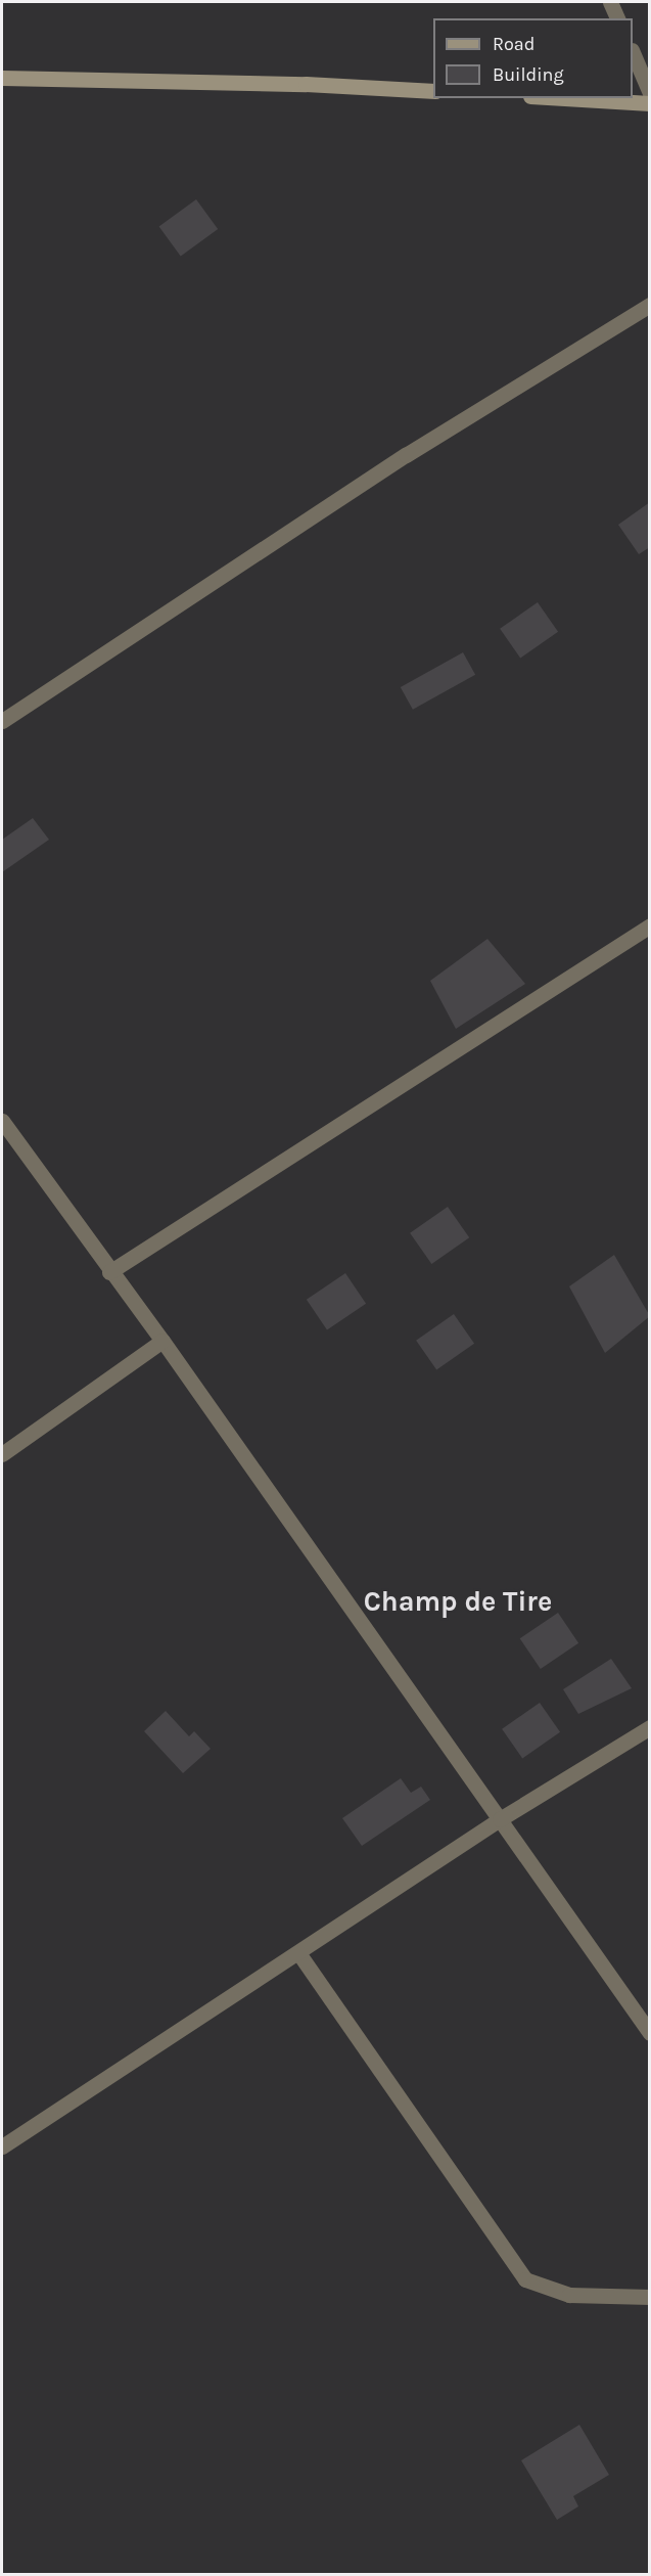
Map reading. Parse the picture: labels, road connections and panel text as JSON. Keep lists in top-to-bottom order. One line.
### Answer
{"districts":["Champ de Tire"],"legend":["Road","Building"]}
